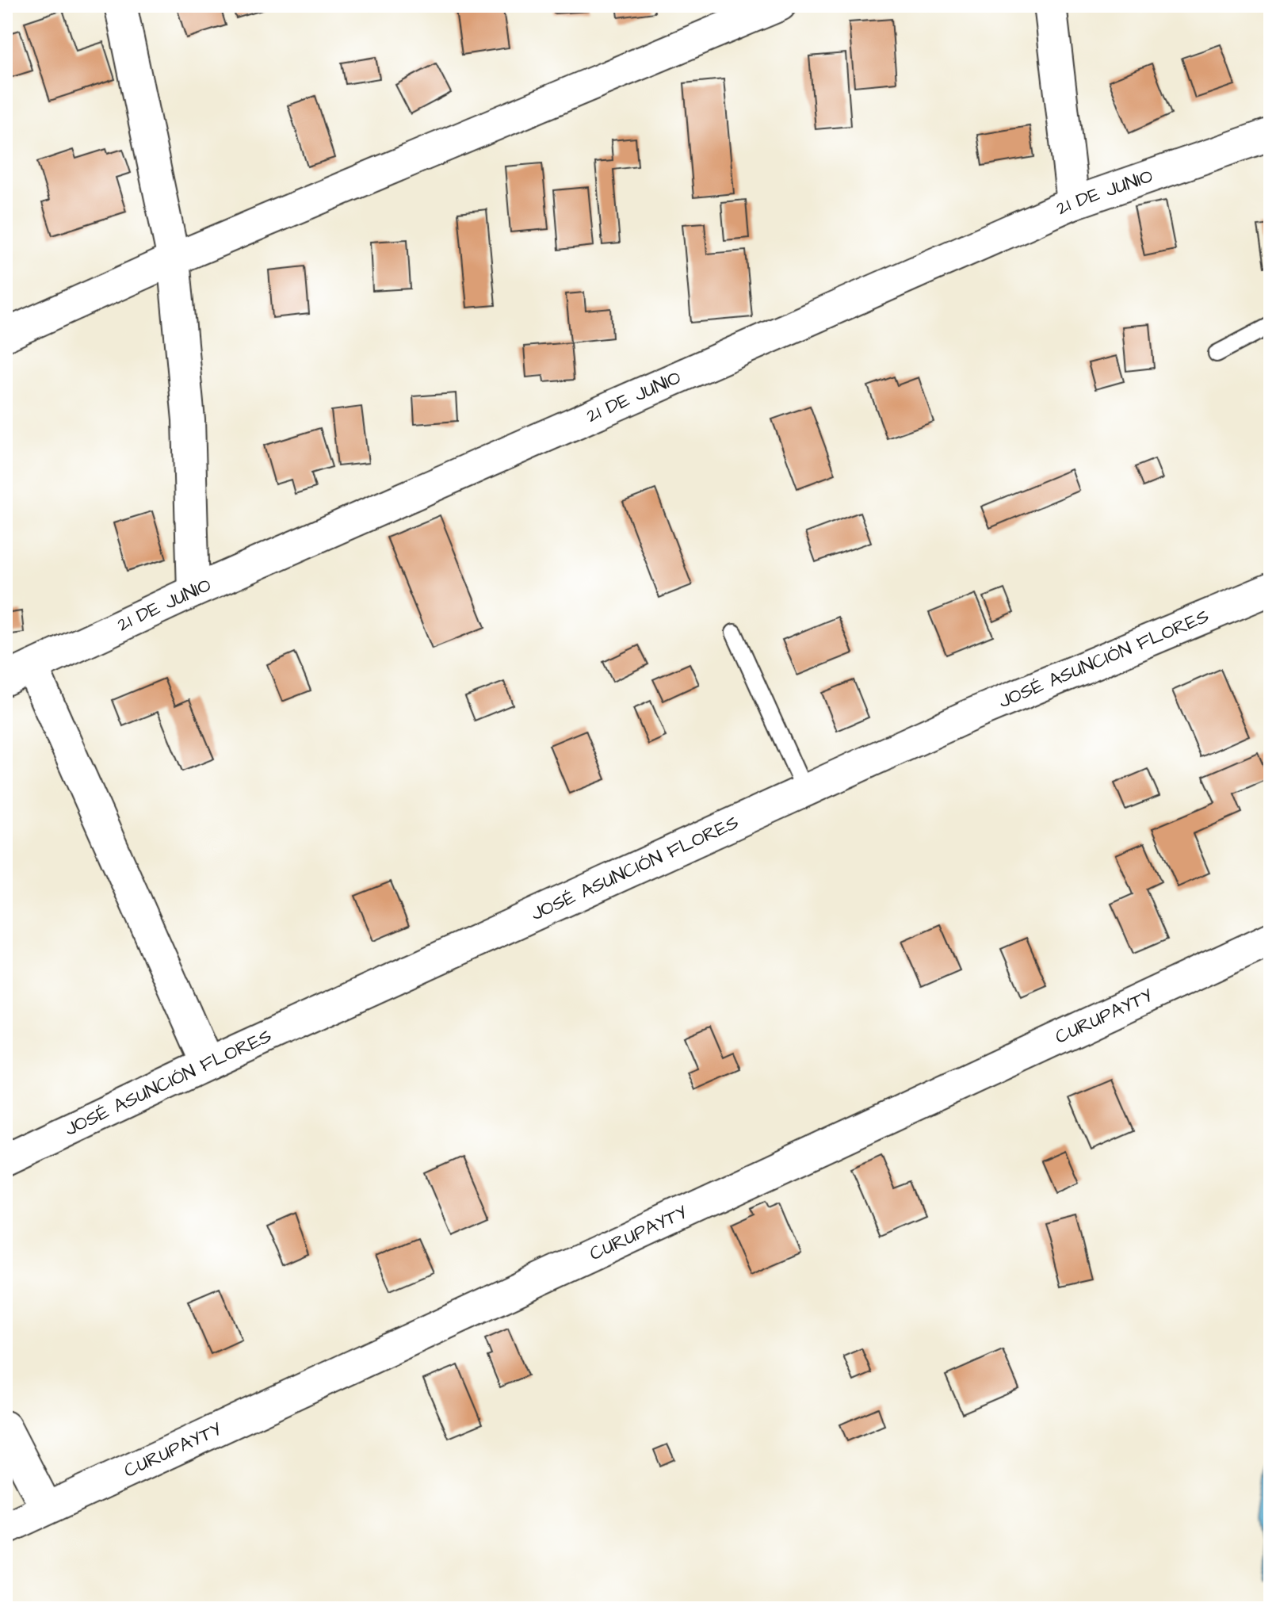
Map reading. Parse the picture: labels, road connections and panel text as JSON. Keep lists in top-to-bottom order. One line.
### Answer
{"streets":{"street":["21 DE JUNIO","JOSÉ ASUNCIÓN FLORES","CURUPAYTY"]}}
